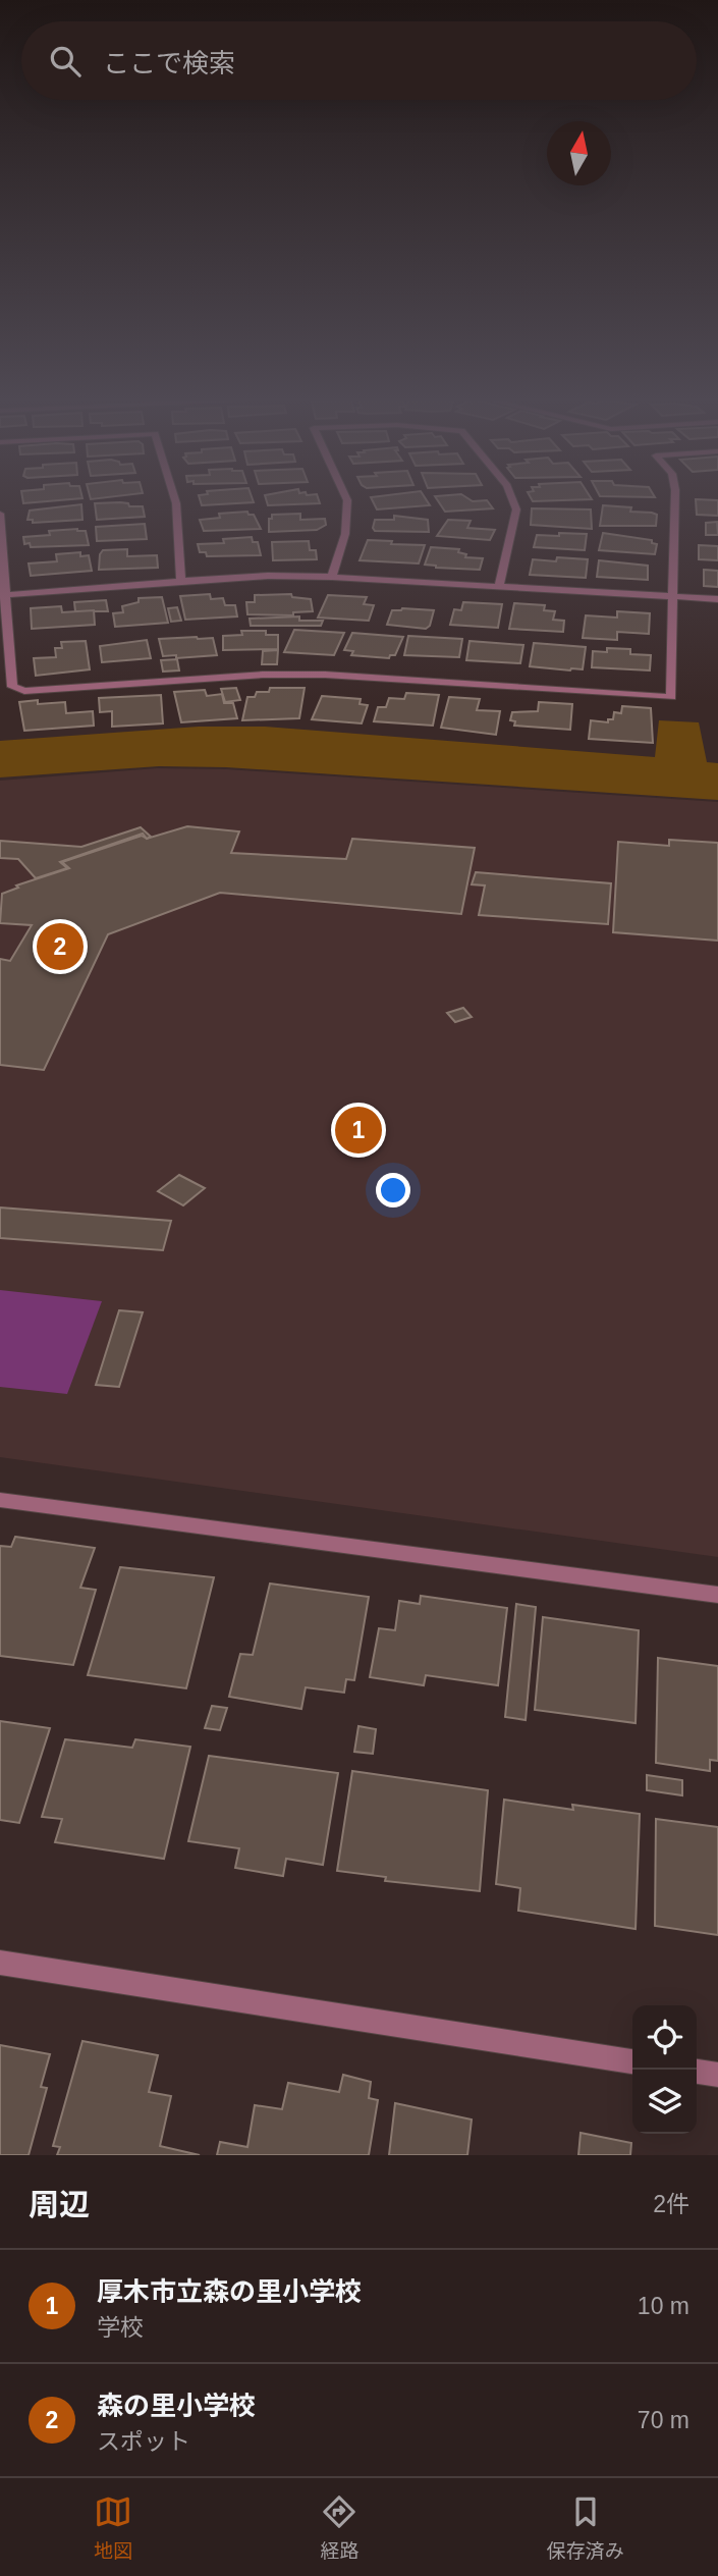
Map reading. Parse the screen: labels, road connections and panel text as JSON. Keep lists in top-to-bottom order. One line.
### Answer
{"north":"top","page":{"search":"ここで検索","pins":["2","1"],"heading":["周辺","2件"],"list":[{"mark":"1","name":"厚木市立森の里小学校","note":"学校","value":"10 m"},{"mark":"2","name":"森の里小学校","note":"スポット","value":"70 m"}],"nav":["地図","経路","保存済み"]}}
